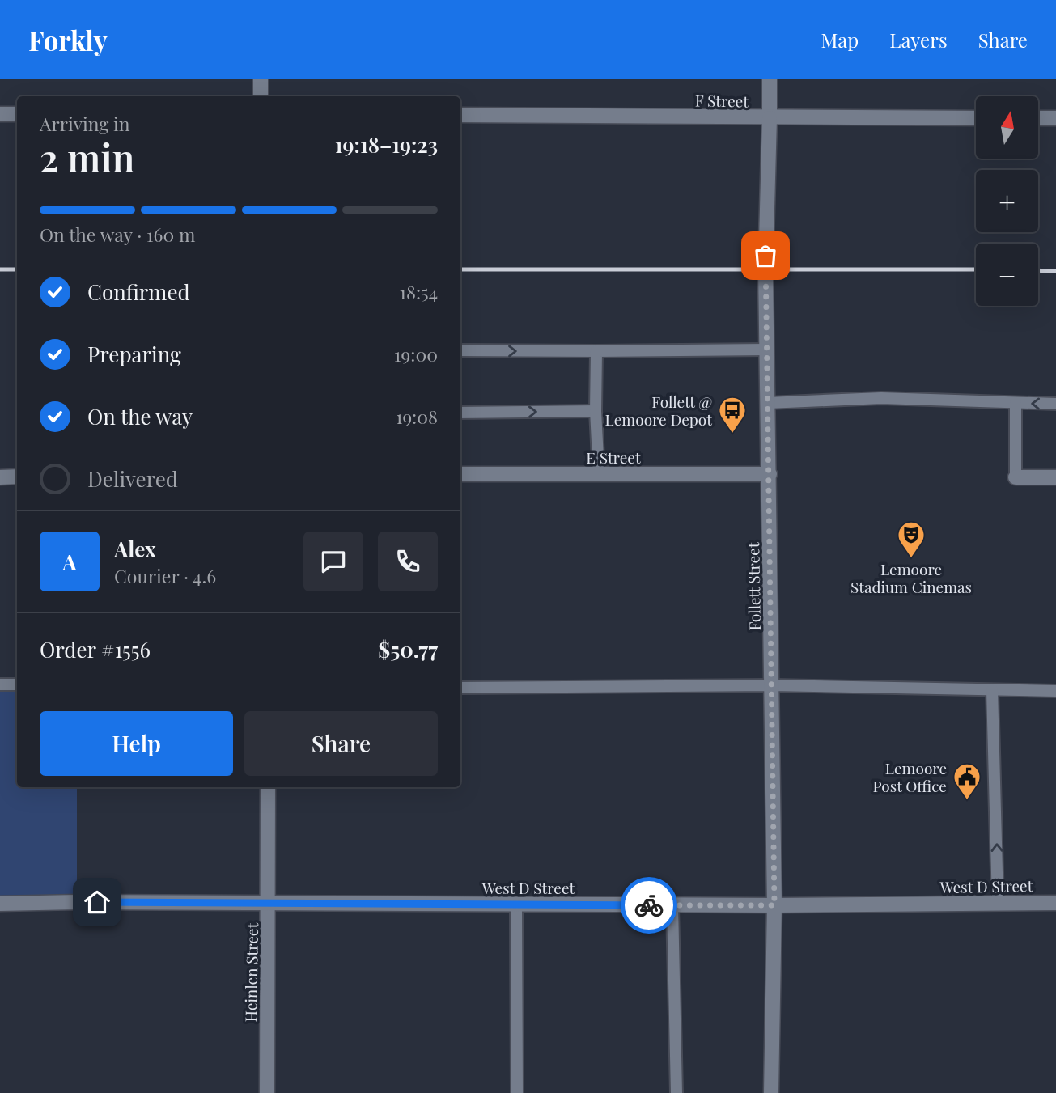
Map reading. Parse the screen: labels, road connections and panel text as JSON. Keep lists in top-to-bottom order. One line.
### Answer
{"streets":{"street":["F Street","E Street","Follett Street","West D Street","Heinlen Street"]},"crossings":[["F Street","Follett Street"],["E Street","Follett Street"],["Follett Street","West D Street"],["West D Street","Heinlen Street"]],"places":{"bus stop":["Follett @ Lemoore Depot"],"theatre":["Lemoore Stadium Cinemas"],"public building":["Lemoore Post Office"]},"north":"top","page":{"header":"Forkly","nav":["Map","Layers","Share"],"map_buttons":["+","−"],"heading":["2 min","Arriving in","19:18–19:23"],"panel":["Alex","Courier · 4.6","Order #1556","$50.77"],"bar":"On the way · 160 m","list":[["Confirmed","18:54"],["Preparing","19:00"],["On the way","19:08"],"Delivered"],"round":"A","buttons":["Help","Share"]}}
